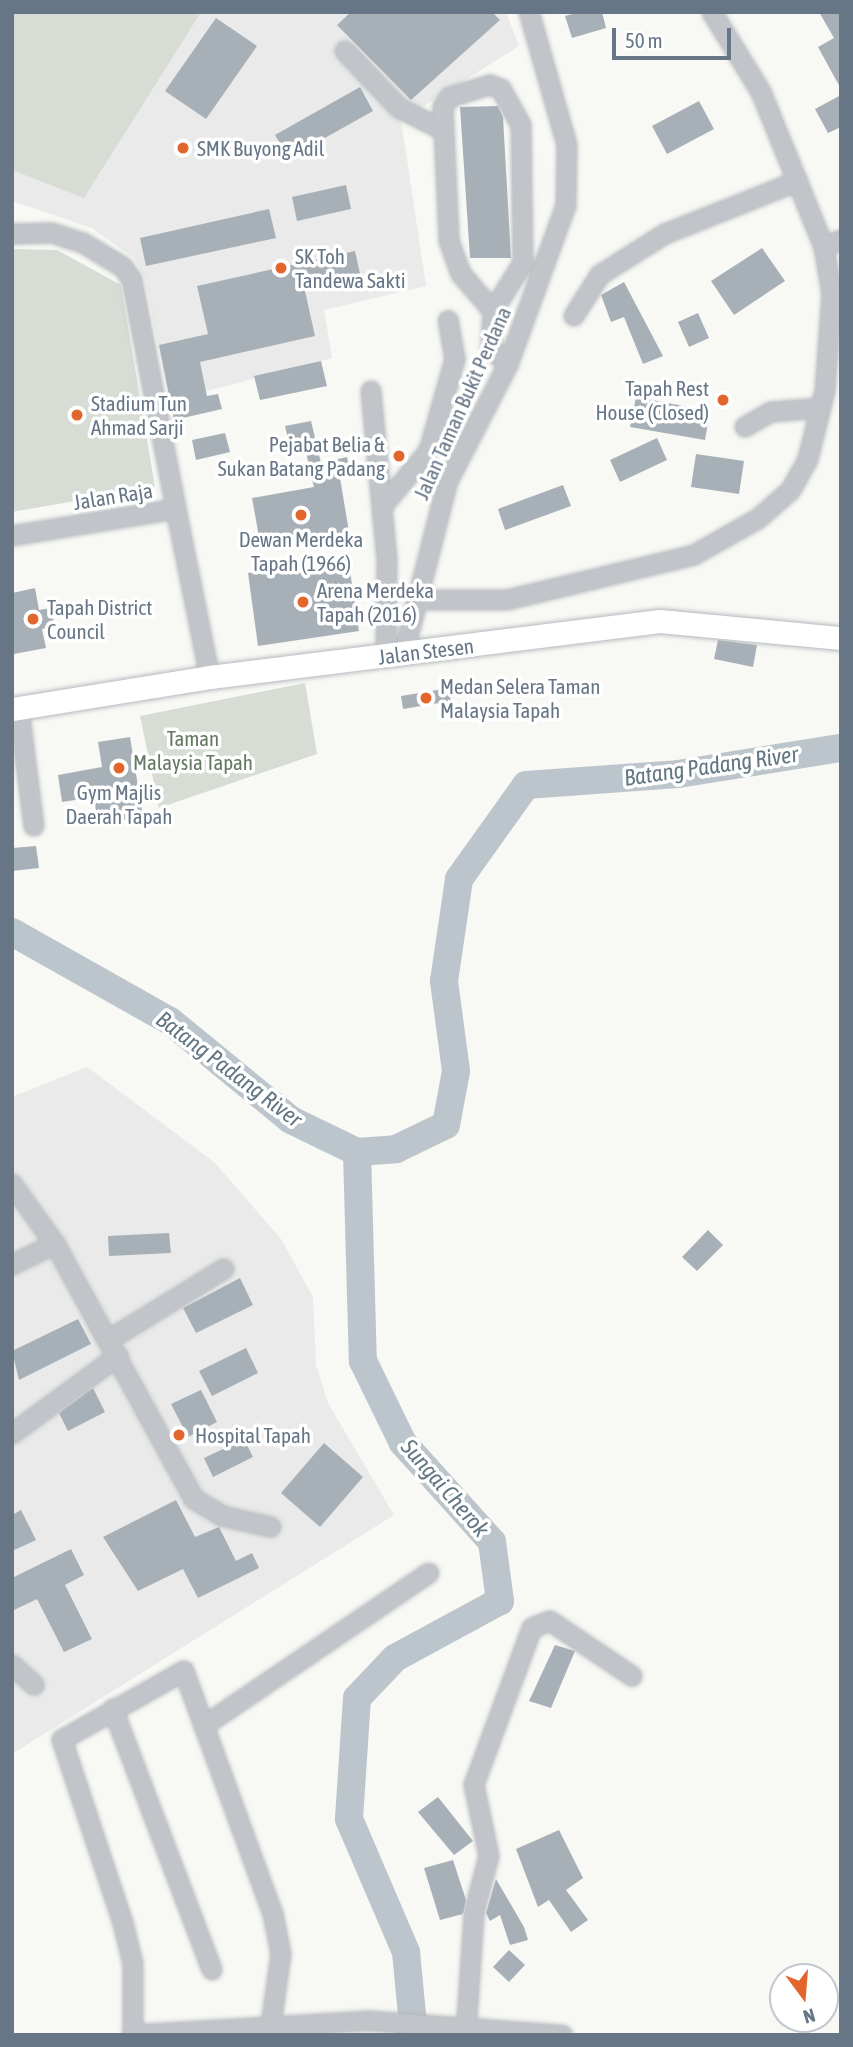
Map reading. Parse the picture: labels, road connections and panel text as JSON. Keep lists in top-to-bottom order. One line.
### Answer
{"streets":{"main road":["Jalan Stesen"],"street":["Jalan Taman Bukit Perdana","Jalan Raja"]},"crossings":[["Jalan Taman Bukit Perdana","Jalan Stesen"],["Jalan Raja","Jalan Stesen"]],"water":["Batang Padang River","Sungai Cherok"],"parks":["Taman Malaysia Tapah"],"places":["SMK Buyong Adil","SK Toh Tandewa Sakti","Tapah Rest House (Closed)","Stadium Tun Ahmad Sarji","Pejabat Belia & Sukan Batang Padang","Dewan Merdeka Tapah (1966)","Arena Merdeka Tapah (2016)","Tapah District Council","Medan Selera Taman Malaysia Tapah","Gym Majlis Daerah Tapah","Hospital Tapah"],"scale_bar":"50 m","north":"bottom"}
